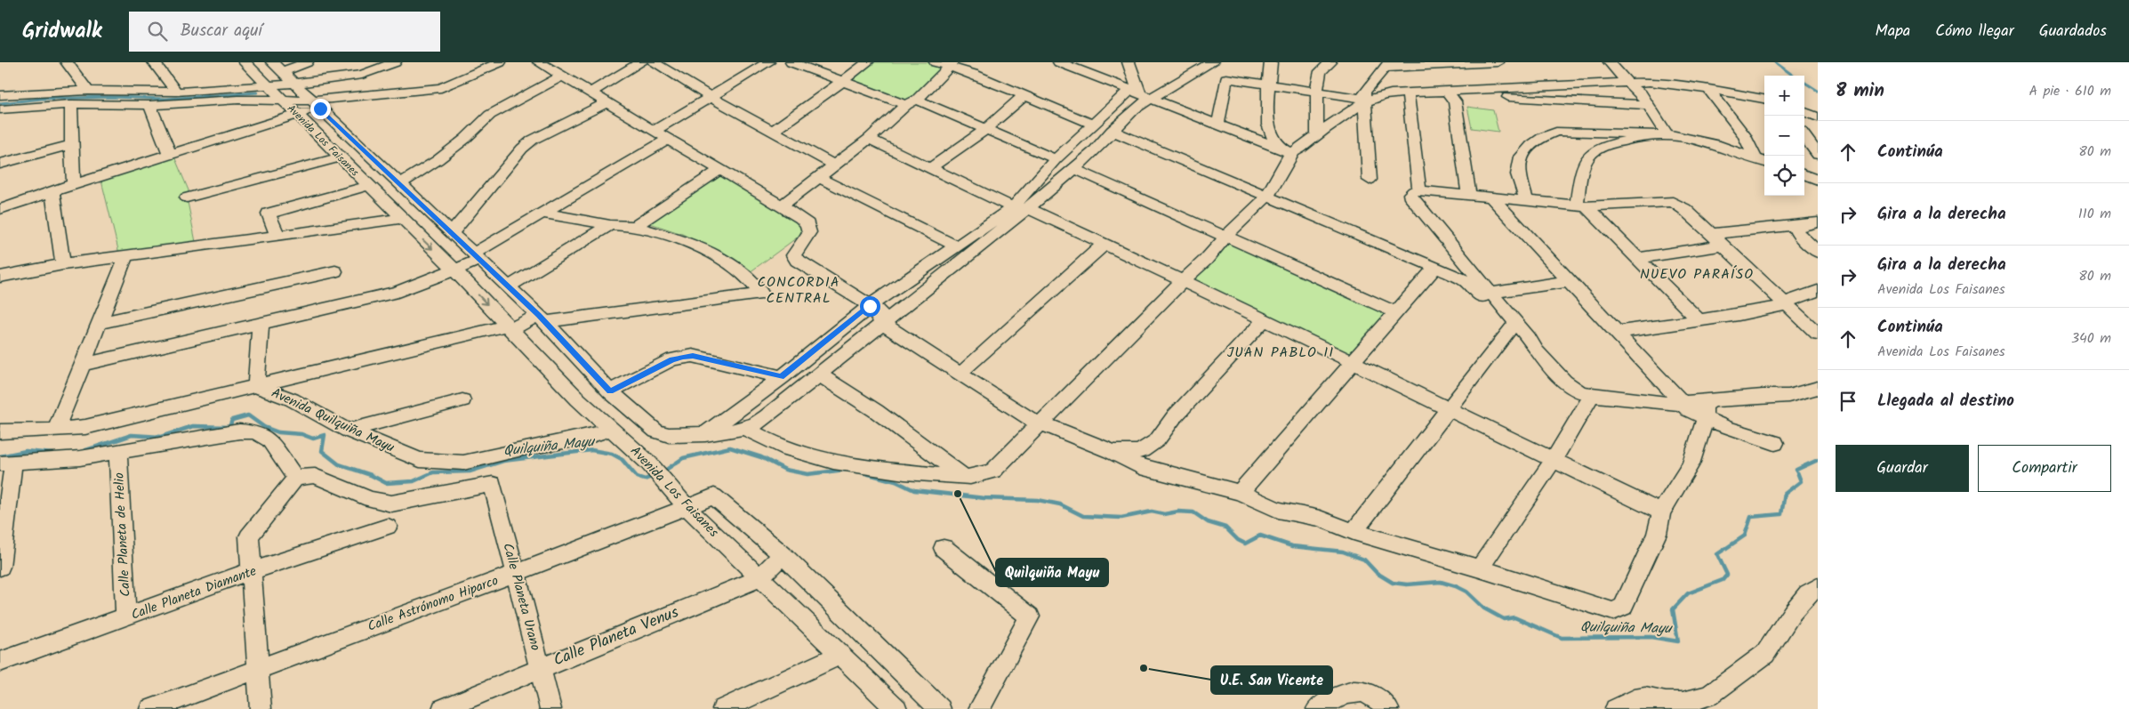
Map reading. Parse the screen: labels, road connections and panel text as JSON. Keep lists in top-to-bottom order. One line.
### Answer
{"streets":{"street":["Avenida Los Faisanes","Avenida Quilquiña Mayu","Calle Planeta de Helio","Calle Planeta Diamante","Calle Planeta Urano","Calle Astrónomo Hiparco","Calle Planeta Venus"]},"crossings":[["Avenida Los Faisanes","Avenida Quilquiña Mayu"],["Avenida Los Faisanes","Calle Astrónomo Hiparco"],["Avenida Los Faisanes","Calle Planeta Venus"],["Calle Planeta de Helio","Calle Planeta Diamante"],["Calle Planeta Urano","Calle Astrónomo Hiparco"],["Calle Planeta Urano","Calle Planeta Venus"]],"districts":["NUEVO PARAÍSO","CONCORDIA CENTRAL","JUAN PABLO II"],"water":["Quilquiña Mayu"],"places":["Quilquiña Mayu","U.E. San Vicente"],"page":{"header":"Gridwalk","search":"Buscar aquí","nav":["Mapa","Cómo llegar","Guardados"],"heading":["8 min","A pie · 610 m"],"map_buttons":["+","−"],"list":[["Continúa","80 m"],["Gira a la derecha","110 m"],["Gira a la derecha","Avenida Los Faisanes","80 m"],["Continúa","Avenida Los Faisanes","340 m"],"Llegada al destino"],"buttons":["Guardar","Compartir"]}}
